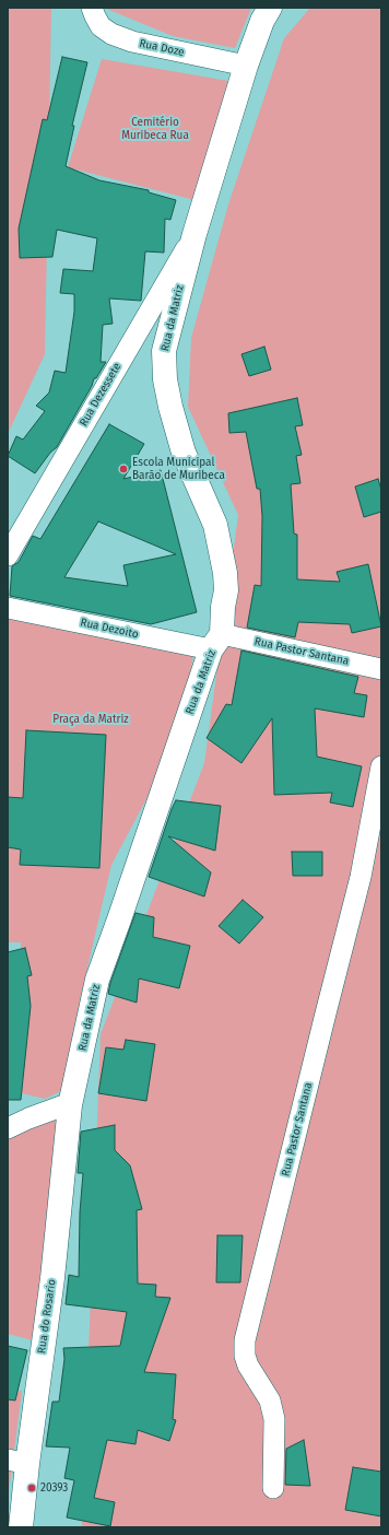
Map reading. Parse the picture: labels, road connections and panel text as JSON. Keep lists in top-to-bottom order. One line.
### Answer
{"streets":{"street":["Rua Doze","Rua da Matriz","Rua Dezessete","Rua Dezoito","Rua Pastor Santana","Rua do Rosario"]},"crossings":[["Rua Doze","Rua da Matriz"],["Rua da Matriz","Rua Dezessete"],["Rua da Matriz","Rua Dezoito"],["Rua da Matriz","Rua Pastor Santana"],["Rua da Matriz","Rua do Rosario"],["Rua Dezoito","Rua Pastor Santana"]],"parks":["Cemitério Muribeca Rua","Praça da Matriz"],"places":["Escola Municipal Barão de Muribeca","20393"]}
